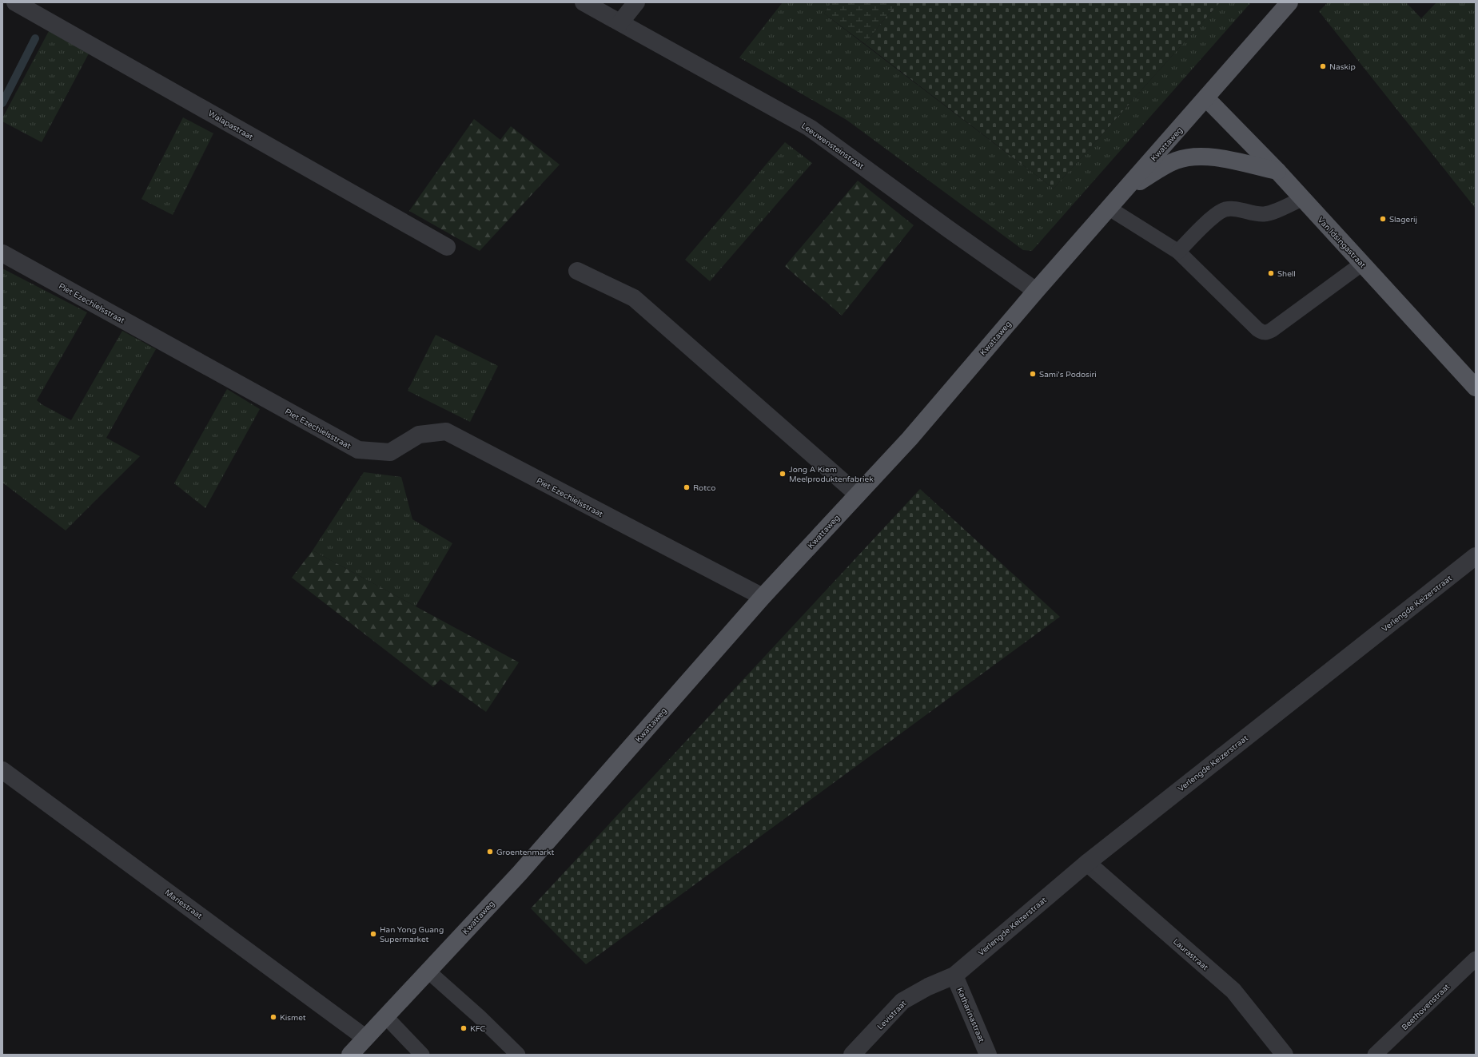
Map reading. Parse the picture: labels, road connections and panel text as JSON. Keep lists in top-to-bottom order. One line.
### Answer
{"streets":{"main road":["Kwattaweg","Van Idsingastraat"],"street":["Walapastraat","Leeuwensteinstraat","Piet Ezechielsstraat","Verlengde Keizerstraat","Mariestraat","Laurastraat","Levistraat","Katharinastraat"],"lane":["Beethovenstraat"]},"crossings":[["Kwattaweg","Leeuwensteinstraat"],["Kwattaweg","Van Idsingastraat"],["Kwattaweg","Piet Ezechielsstraat"],["Kwattaweg","Mariestraat"],["Verlengde Keizerstraat","Laurastraat"],["Verlengde Keizerstraat","Levistraat"],["Verlengde Keizerstraat","Katharinastraat"],["Levistraat","Katharinastraat"]],"places":["Naskip","Slagerij","Shell","Sami's Podosiri","Jong A Kiem Meelproduktenfabriek","Rotco","Groentenmarkt","Han Yong Guang Supermarket","Kismet","KFC"]}
